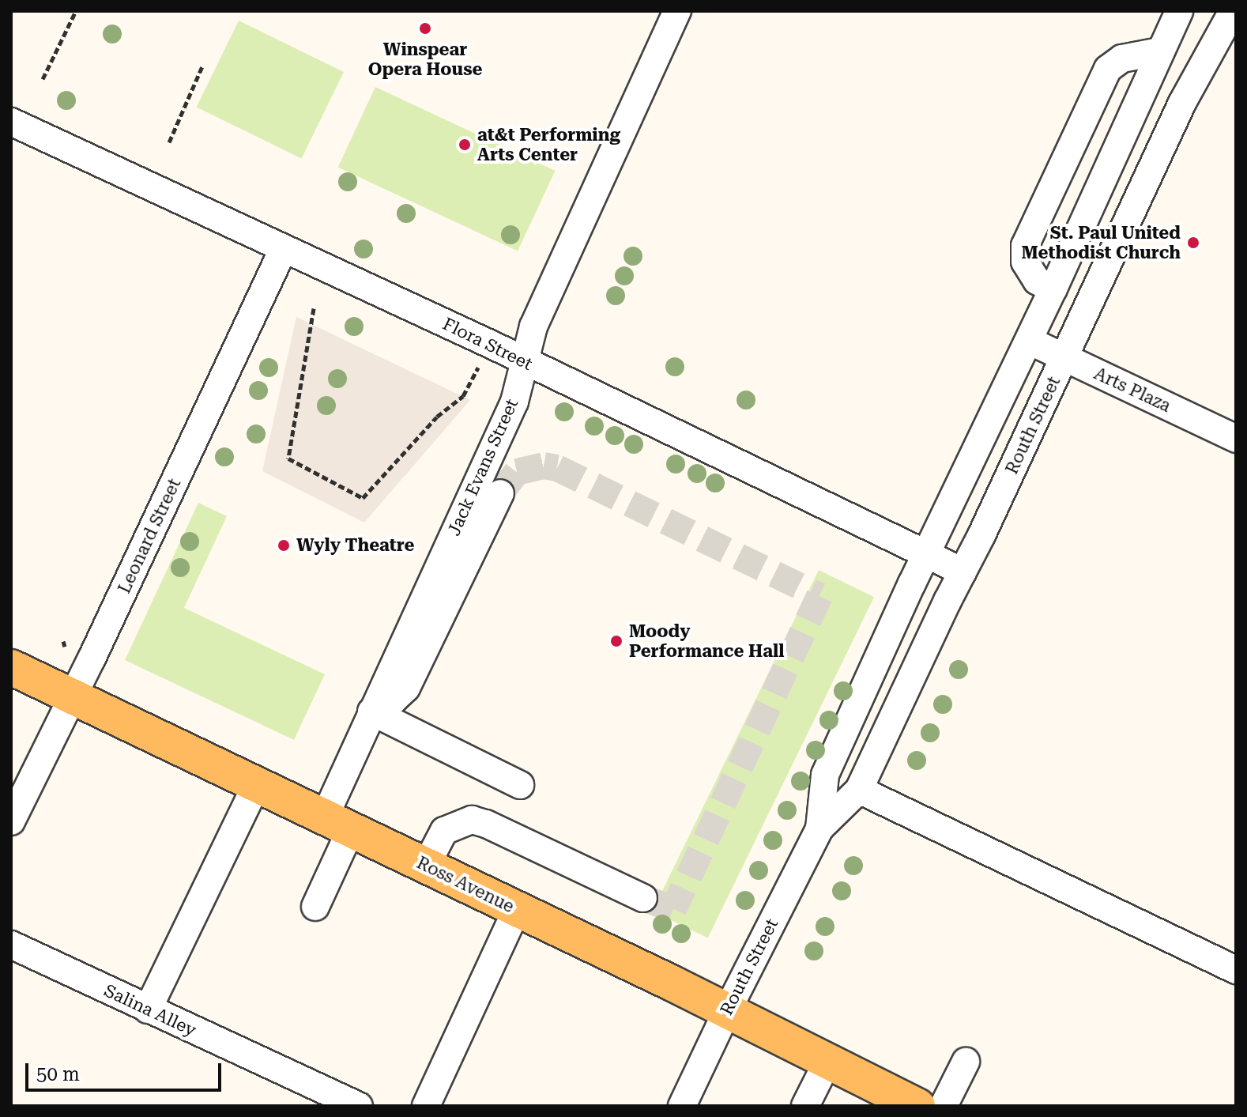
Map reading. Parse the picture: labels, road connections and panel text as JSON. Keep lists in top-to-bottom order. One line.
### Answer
{"streets":{"main road":["Ross Avenue"],"street":["Flora Street","Arts Plaza","Routh Street","Jack Evans Street","Leonard Street","Salina Alley"]},"crossings":[["Flora Street","Routh Street"],["Flora Street","Jack Evans Street"],["Flora Street","Leonard Street"],["Arts Plaza","Routh Street"],["Routh Street","Ross Avenue"],["Jack Evans Street","Ross Avenue"],["Leonard Street","Ross Avenue"]],"places":["Winspear Opera House","at&t Performing Arts Center","St. Paul United Methodist Church","Wyly Theatre","Moody Performance Hall"],"scale_bar":"50 m"}
